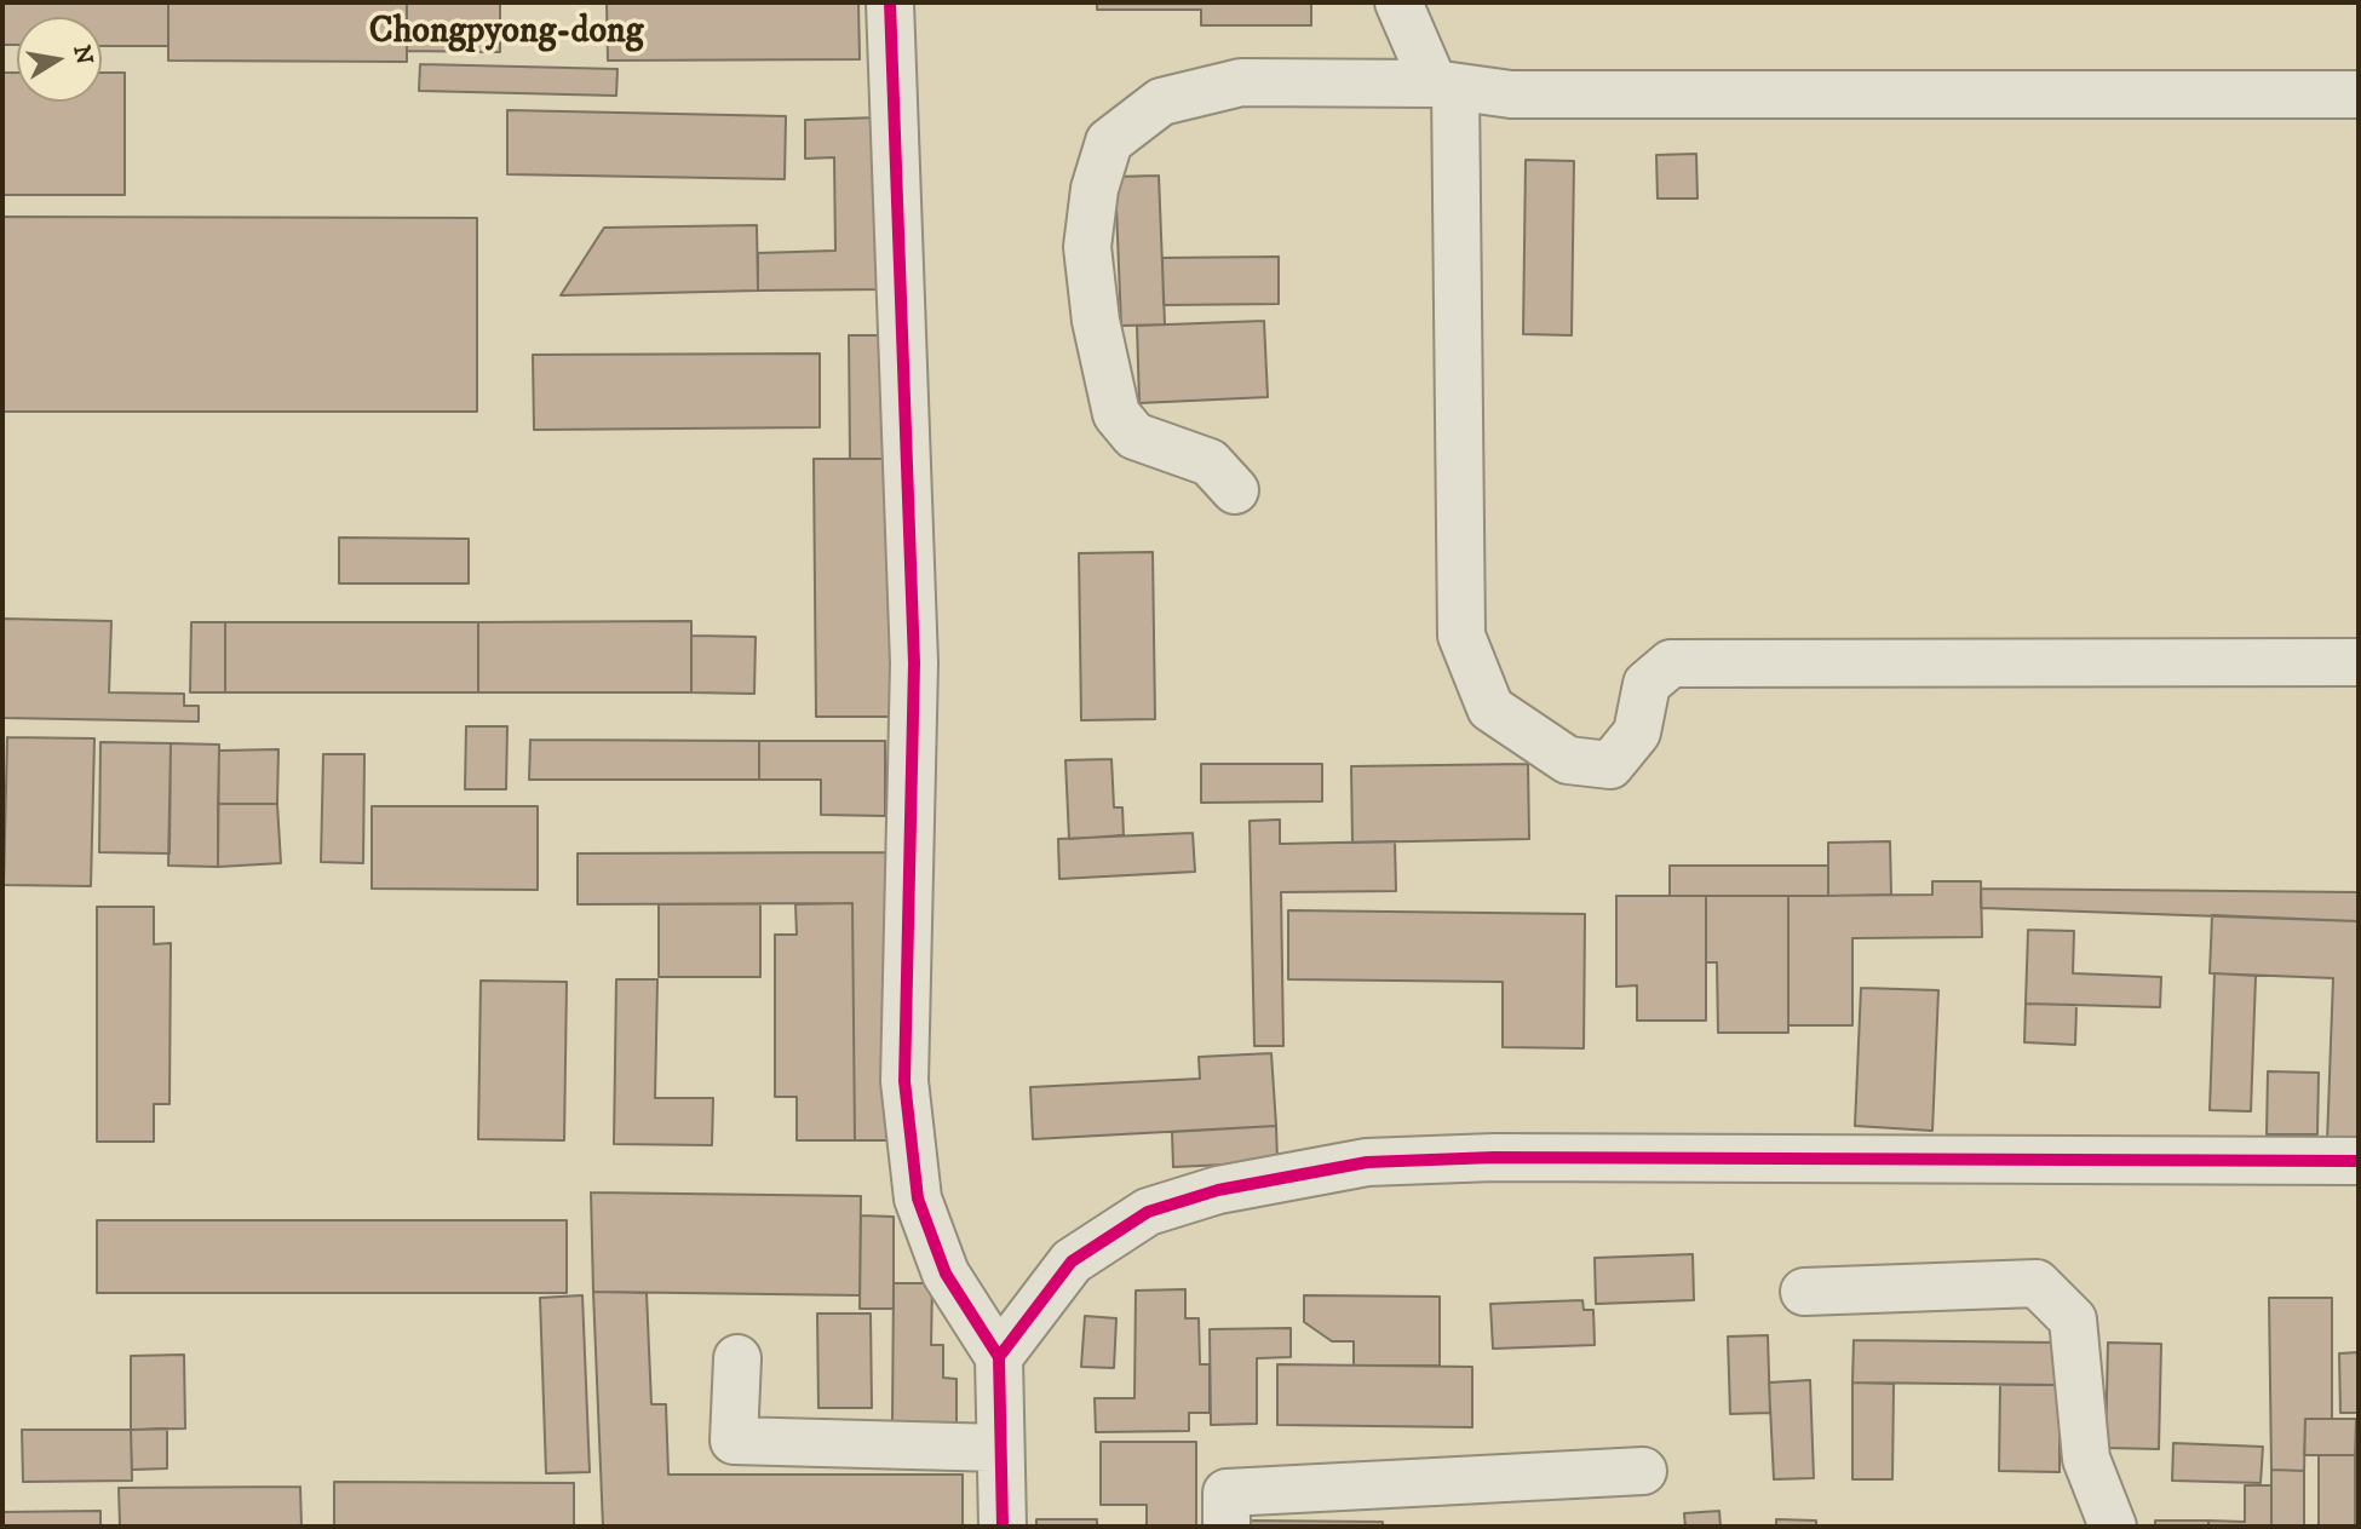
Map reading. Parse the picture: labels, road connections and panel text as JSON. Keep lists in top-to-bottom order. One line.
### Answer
{"districts":["Chongpyong-dong"],"north":"right"}
